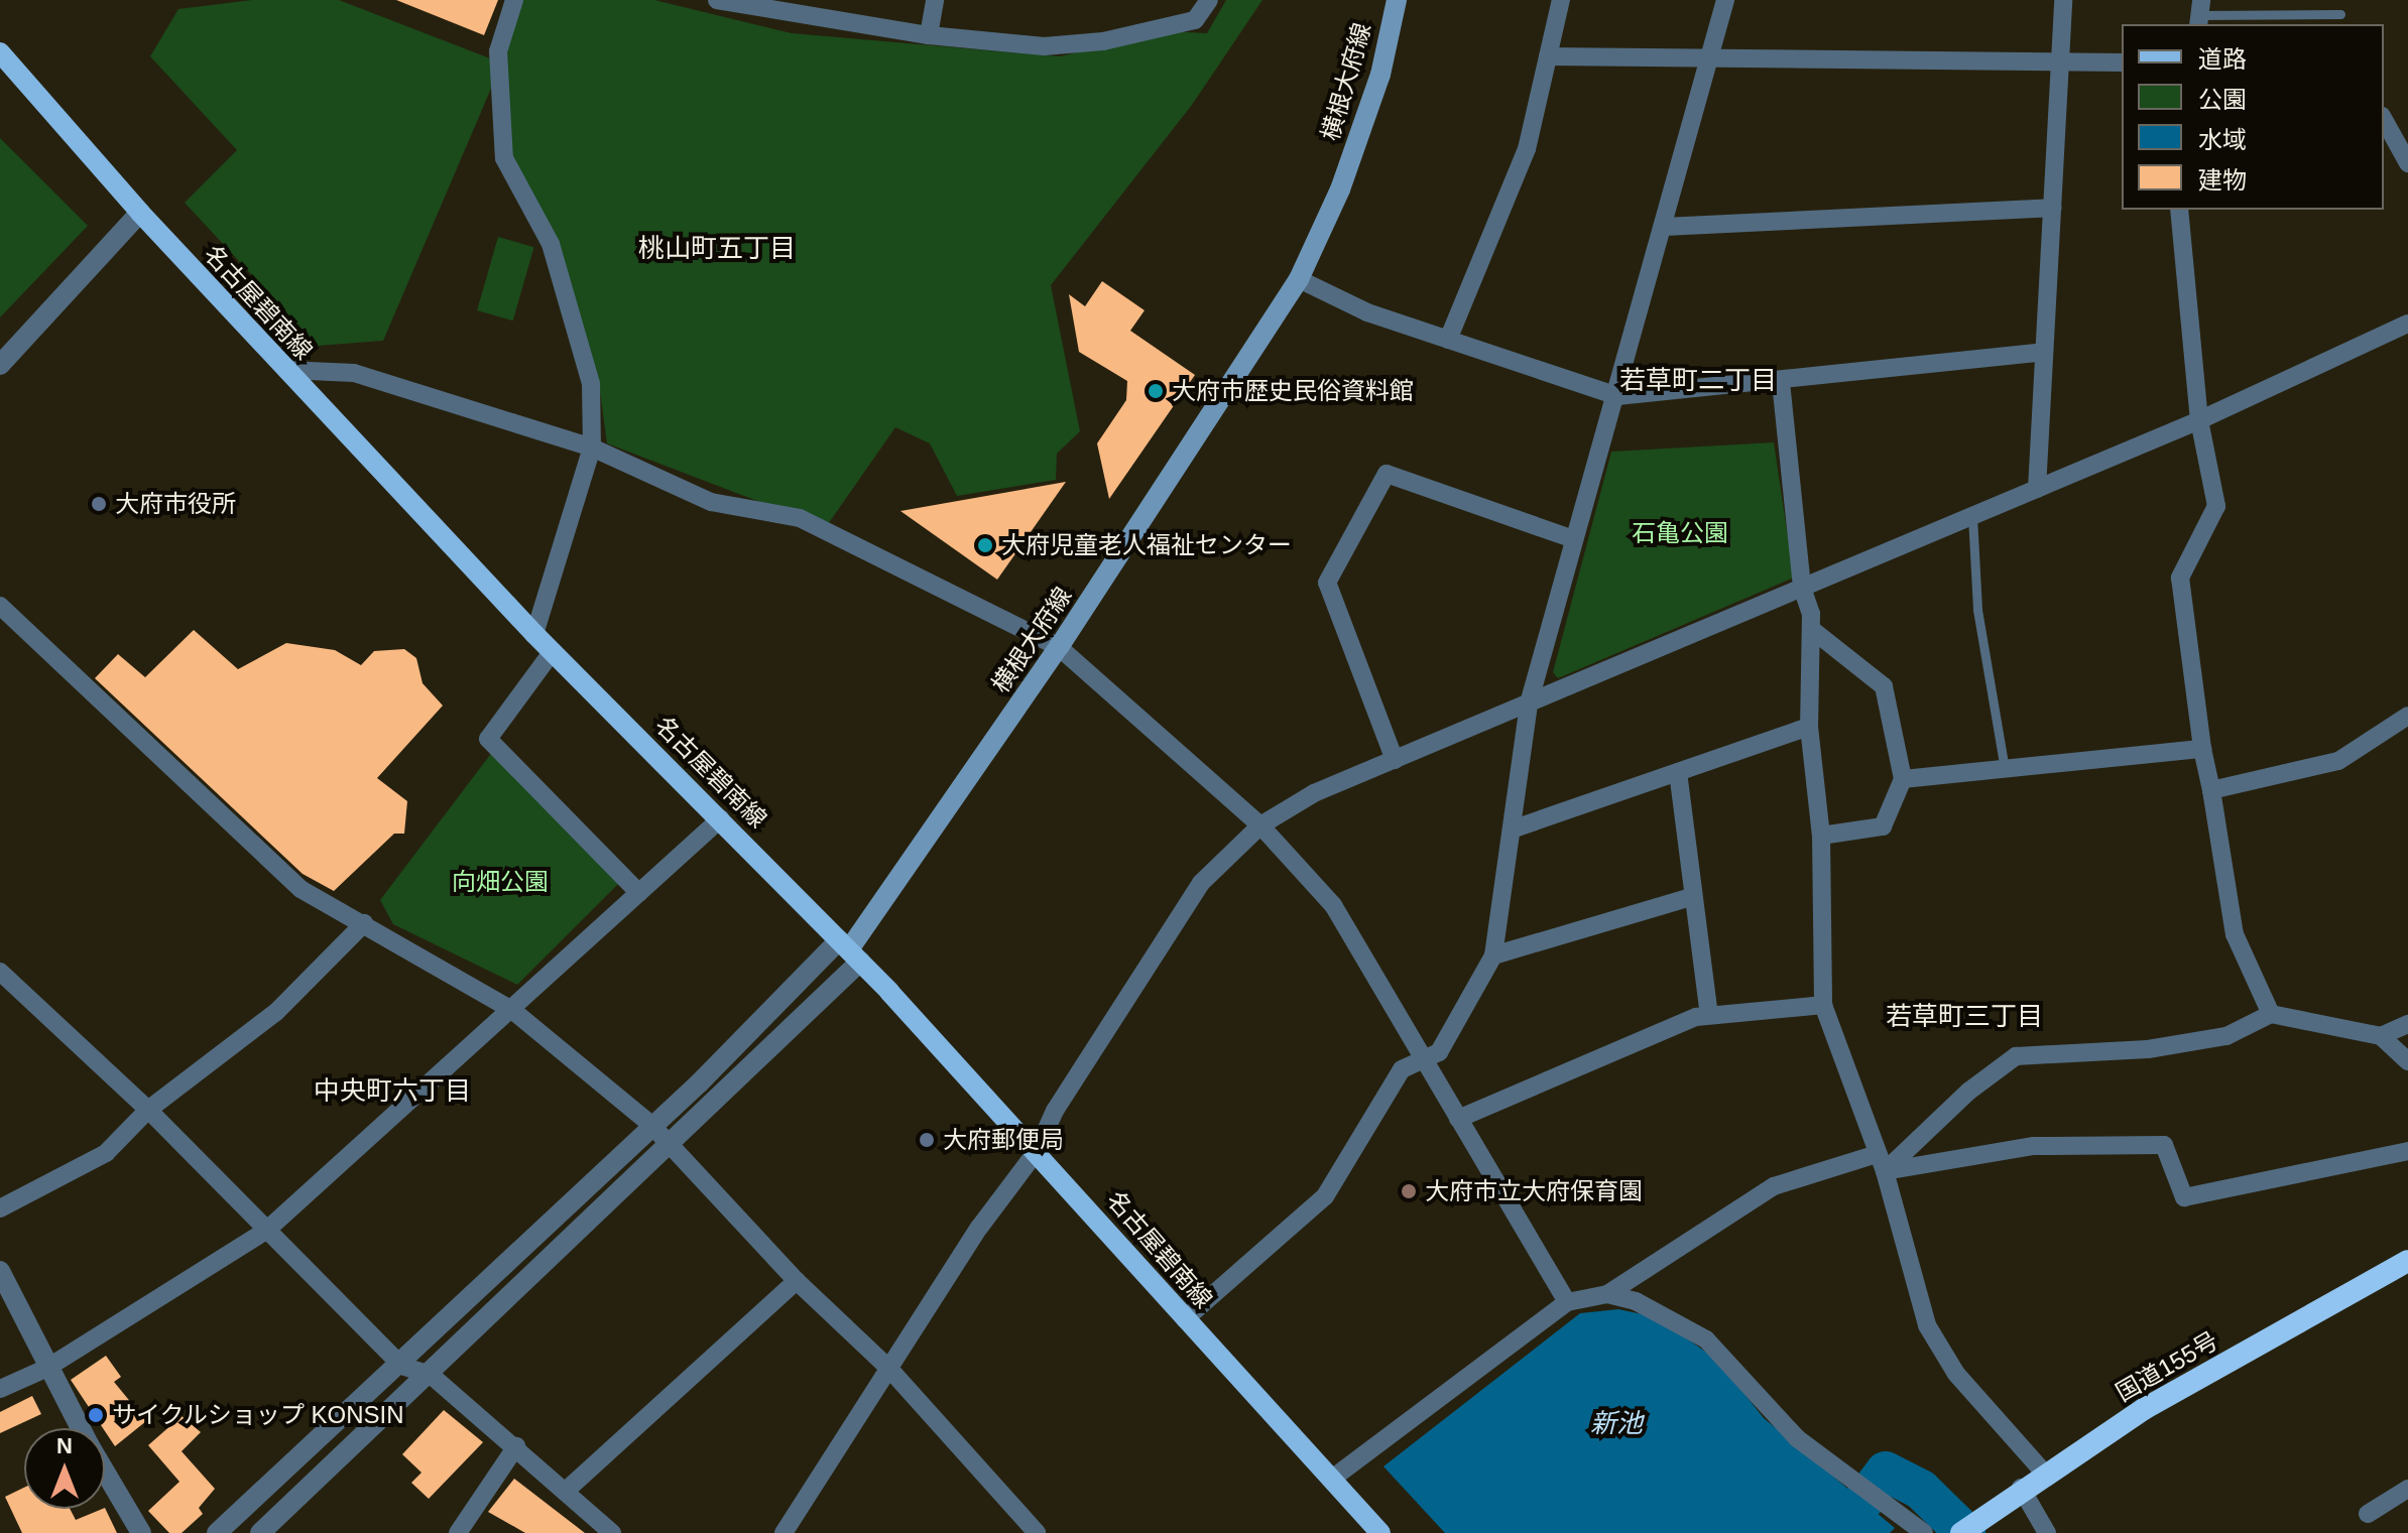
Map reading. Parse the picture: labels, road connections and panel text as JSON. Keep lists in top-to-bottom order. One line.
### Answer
{"streets":{"highway":["国道155号"],"main road":["横根大府線","名古屋碧南線"]},"crossings":[["横根大府線","名古屋碧南線"]],"districts":["桃山町五丁目","若草町二丁目","若草町三丁目","中央町六丁目"],"water":["新池"],"parks":["石亀公園","向畑公園"],"places":["大府市歴史民俗資料館","大府市役所","大府児童老人福祉センター","大府郵便局","大府市立大府保育園","サイクルショップ KONSIN"],"legend":["道路","公園","水域","建物"],"north":"top"}
